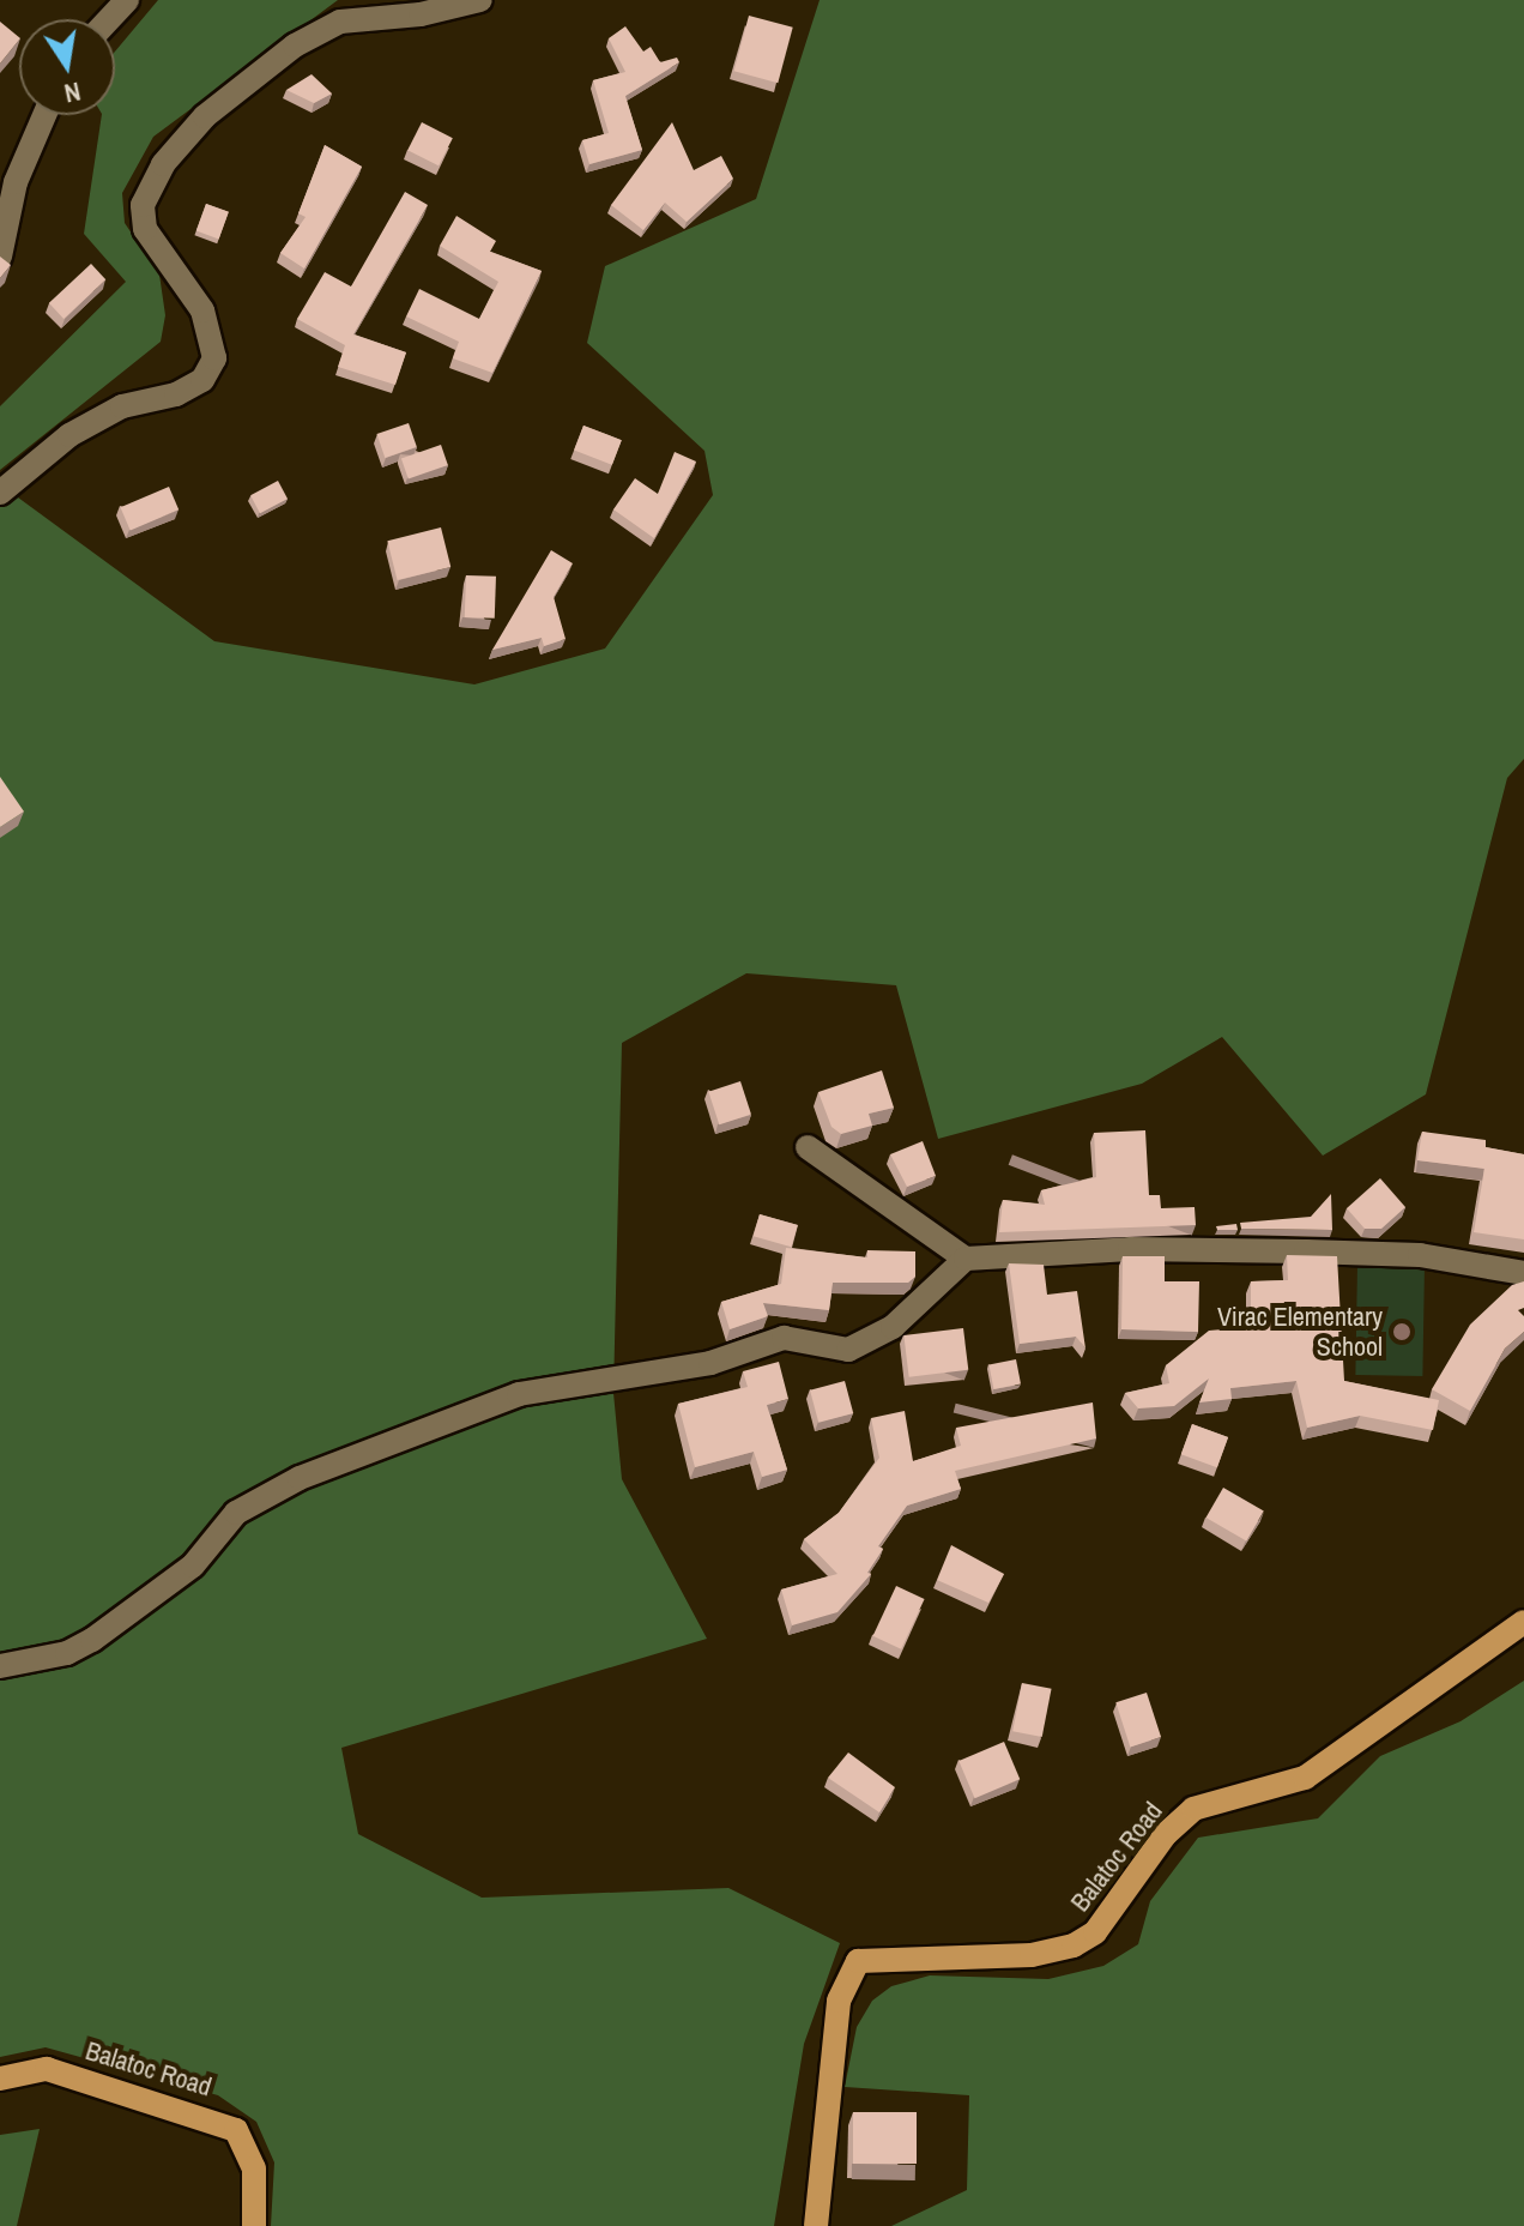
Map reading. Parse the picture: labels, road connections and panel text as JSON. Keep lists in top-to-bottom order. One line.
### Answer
{"streets":{"main road":["Balatoc Road"]},"places":["Virac Elementary School"],"north":"bottom"}
